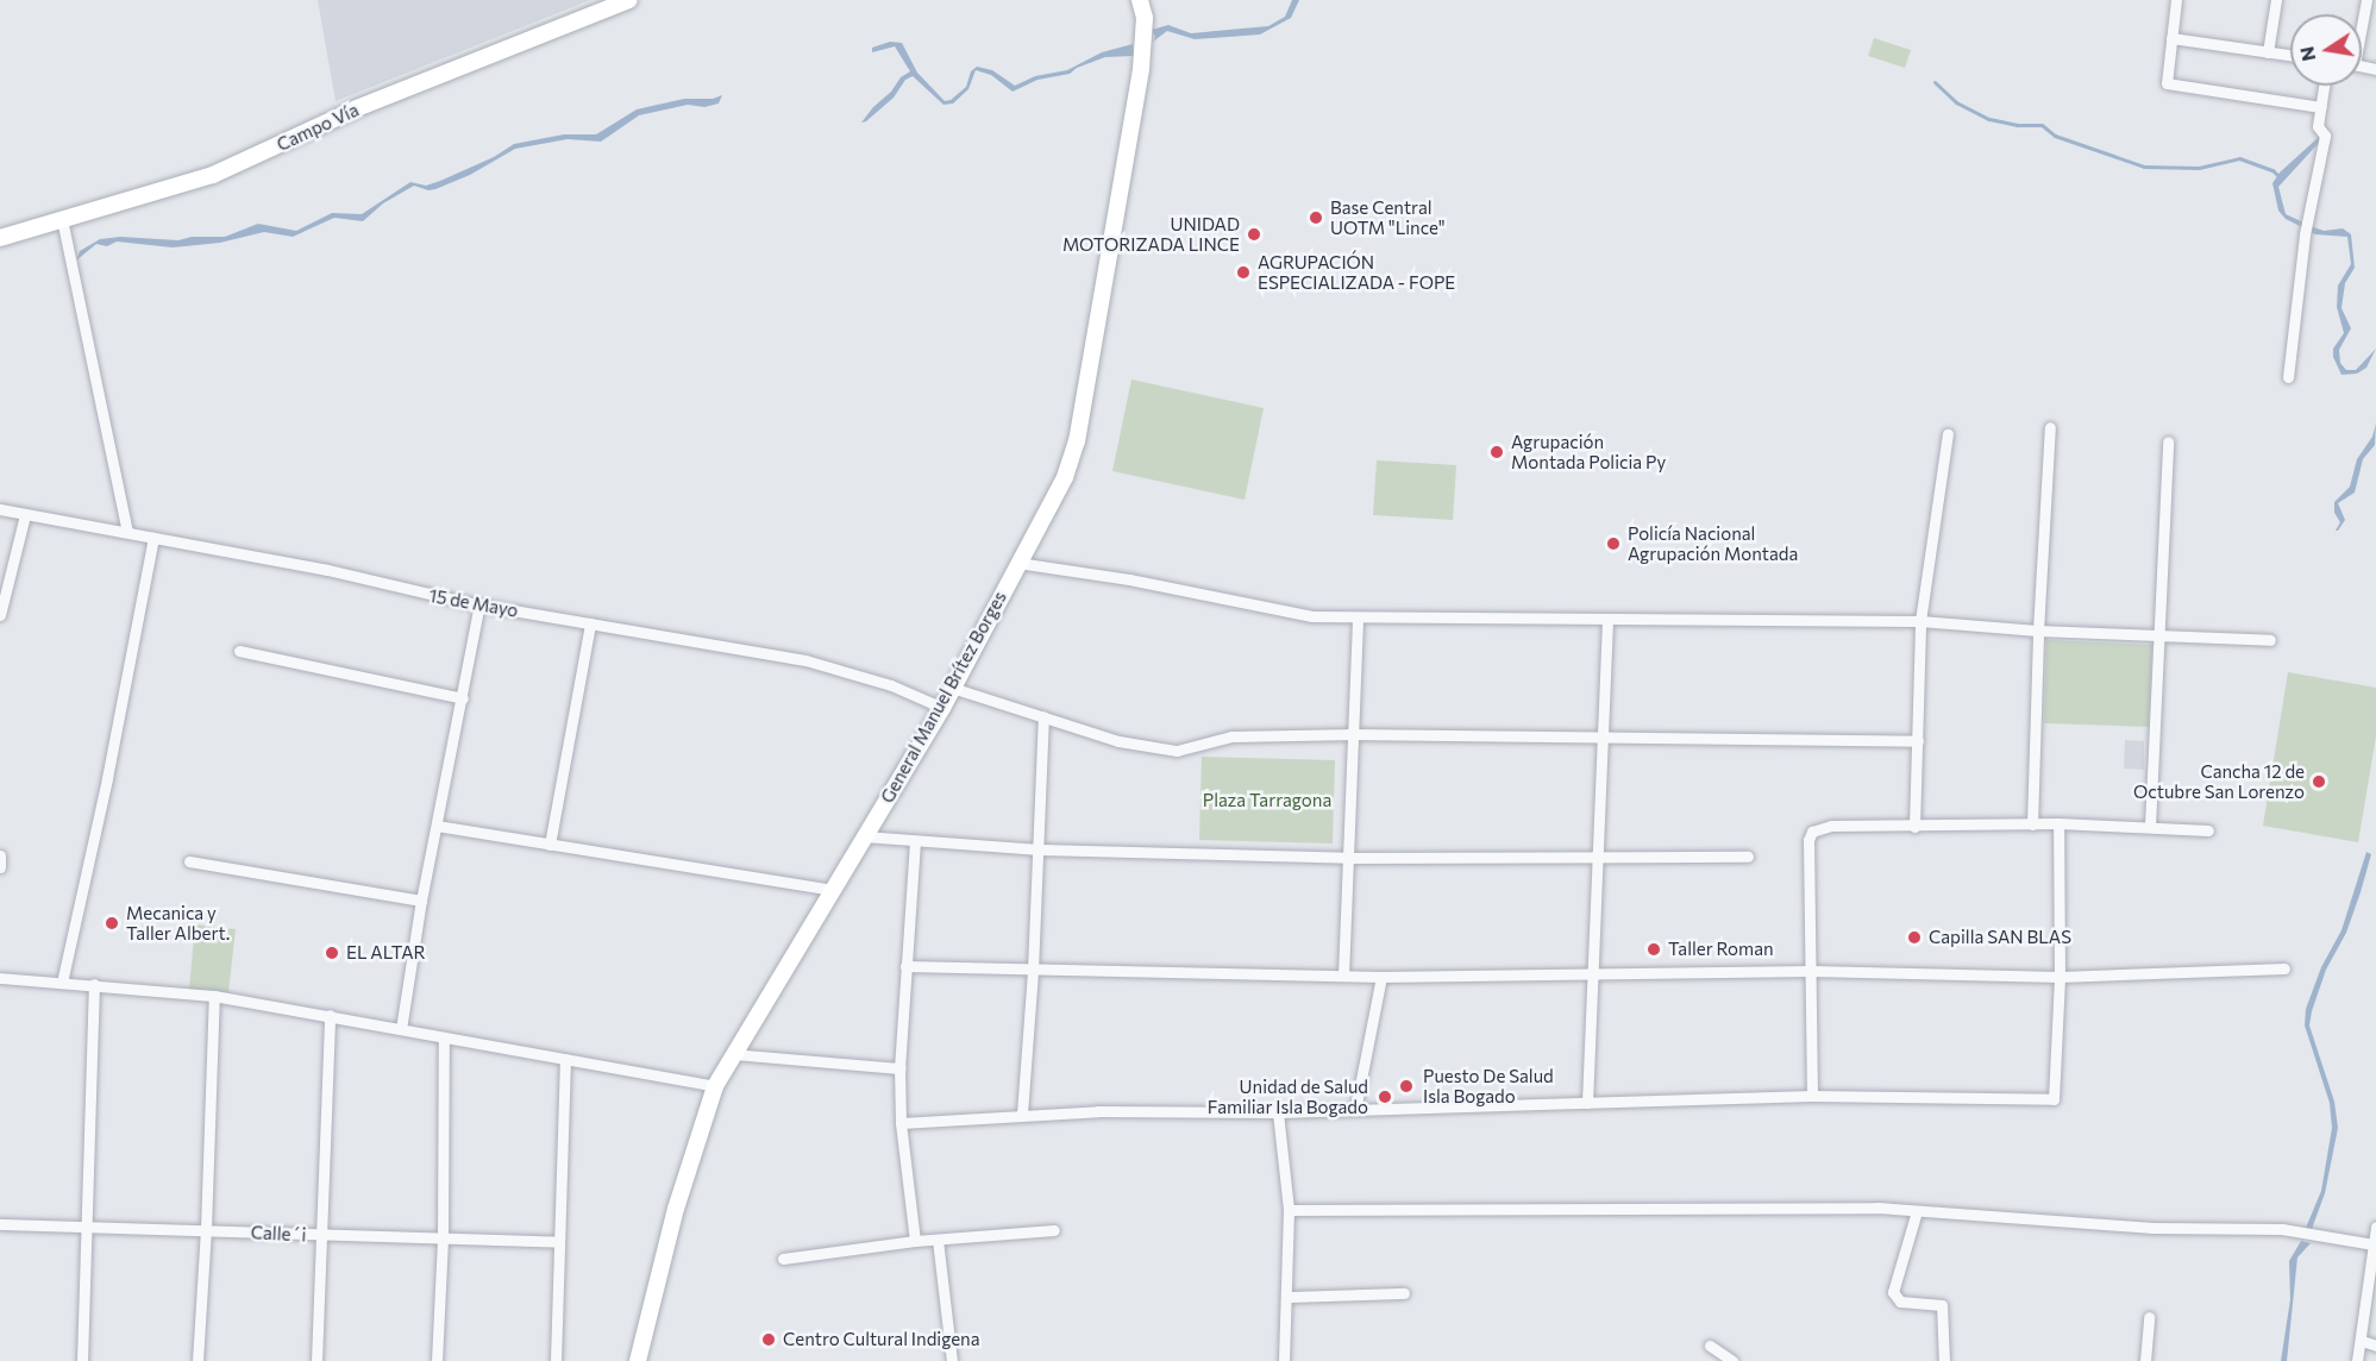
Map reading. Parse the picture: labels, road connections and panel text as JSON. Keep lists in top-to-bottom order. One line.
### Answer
{"streets":{"street":["Campo Vía","15 de Mayo","General Manuel Brítez Borges","Calle´i"]},"crossings":[["15 de Mayo","General Manuel Brítez Borges"]],"parks":["Plaza Tarragona"],"places":["Base Central UOTM \"Lince\"","UNIDAD MOTORIZADA LINCE","AGRUPACIÓN ESPECIALIZADA - FOPE","Agrupación Montada Policia Py","Policía Nacional Agrupación Montada","Cancha 12 de Octubre San Lorenzo","Mecanica y Taller Albert.","Capilla SAN BLAS","Taller Roman","EL ALTAR","Puesto De Salud Isla Bogado","Unidad de Salud Familiar Isla Bogado","Centro Cultural Indigena"],"north":"left"}
